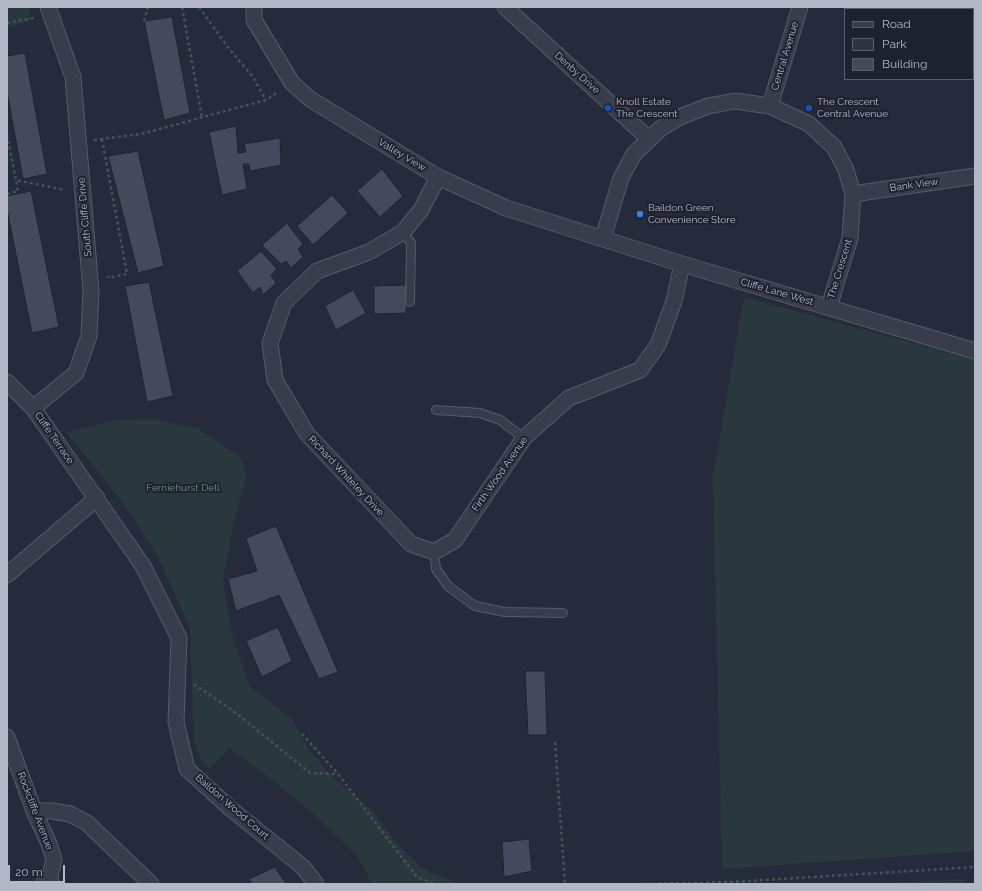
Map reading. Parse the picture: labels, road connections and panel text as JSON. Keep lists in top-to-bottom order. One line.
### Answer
{"streets":{"street":["Central Avenue","Denby Drive","Valley View","Bank View","South Cliffe Drive","The Crescent","Cliffe Lane West","Cliffe Terrace","Firth Wood Avenue","Richard Whiteley Drive","Baildon Wood Court","Rockcliffe Avenue"]},"crossings":[["Central Avenue","The Crescent"],["Denby Drive","The Crescent"],["Valley View","The Crescent"],["Valley View","Cliffe Lane West"],["Valley View","Richard Whiteley Drive"],["Bank View","The Crescent"],["South Cliffe Drive","Cliffe Terrace"],["The Crescent","Cliffe Lane West"],["Cliffe Lane West","Firth Wood Avenue"],["Cliffe Terrace","Baildon Wood Court"],["Firth Wood Avenue","Richard Whiteley Drive"]],"parks":["Ferniehurst Dell"],"places":["Knoll Estate The Crescent","The Crescent Central Avenue","Baildon Green Convenience Store"],"legend":["Road","Park","Building"],"scale_bar":"20 m"}
